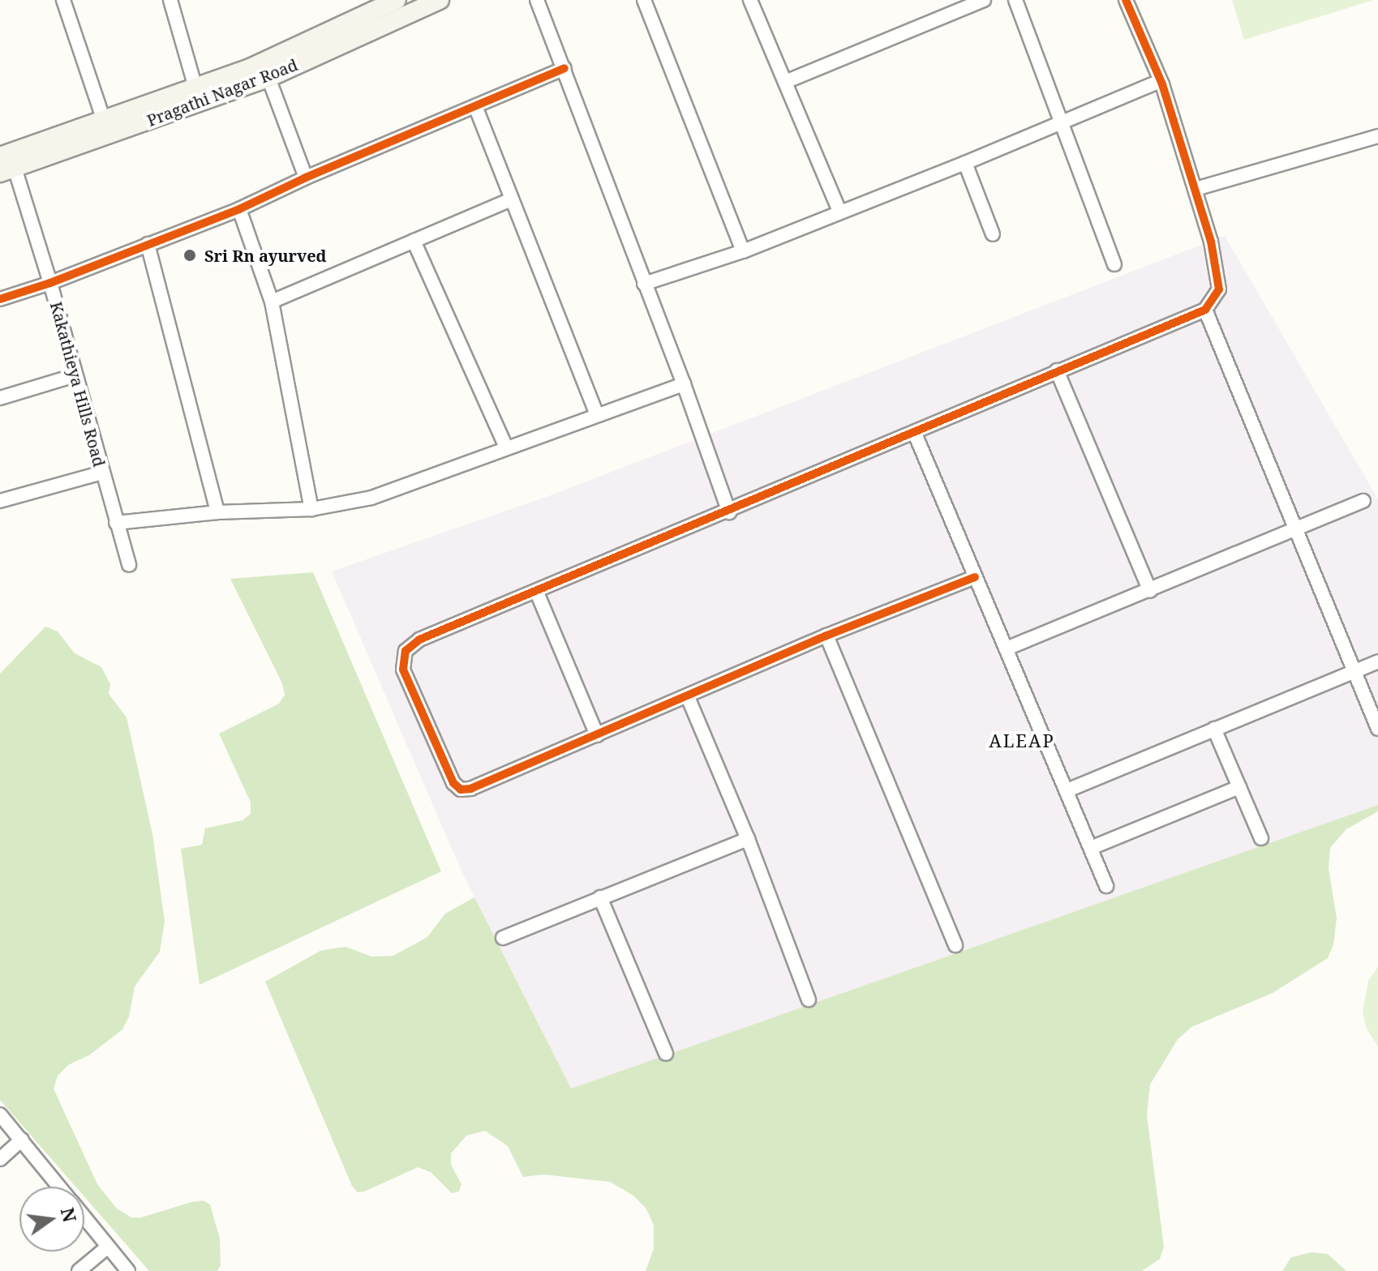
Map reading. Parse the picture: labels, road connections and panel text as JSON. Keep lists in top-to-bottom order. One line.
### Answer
{"streets":{"main road":["Pragathi Nagar Road"],"street":["Kakathieya Hills Road"]},"crossings":[["Pragathi Nagar Road","Kakathieya Hills Road"]],"districts":["ALEAP"],"places":["Sri Rn ayurved"],"north":"right"}
